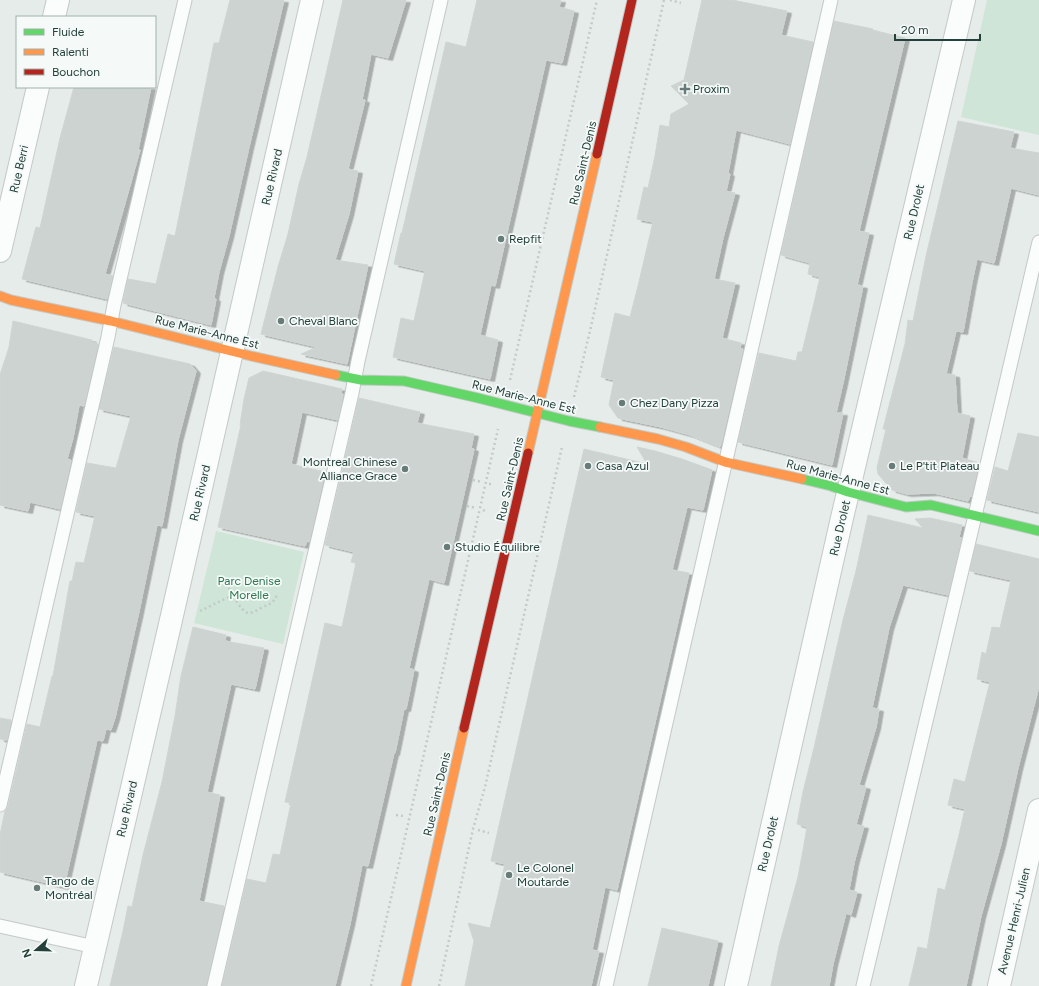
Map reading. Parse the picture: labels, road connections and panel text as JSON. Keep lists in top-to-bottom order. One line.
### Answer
{"streets":{"street":["Rue Saint-Denis","Rue Berri","Rue Rivard","Rue Drolet","Rue Marie-Anne Est","Avenue Henri-Julien"]},"crossings":[["Rue Saint-Denis","Rue Marie-Anne Est"],["Rue Rivard","Rue Marie-Anne Est"],["Rue Drolet","Rue Marie-Anne Est"]],"parks":["Parc Denise Morelle"],"places":{"health":["Proxim"],"other":["Repfit","Cheval Blanc","Chez Dany Pizza","Casa Azul","Le P'tit Plateau","Montreal Chinese Alliance Grace","Studio Équilibre","Le Colonel Moutarde","Tango de Montréal"]},"legend":["Fluide","Ralenti","Bouchon"],"scale_bar":"20 m","north":"left"}
